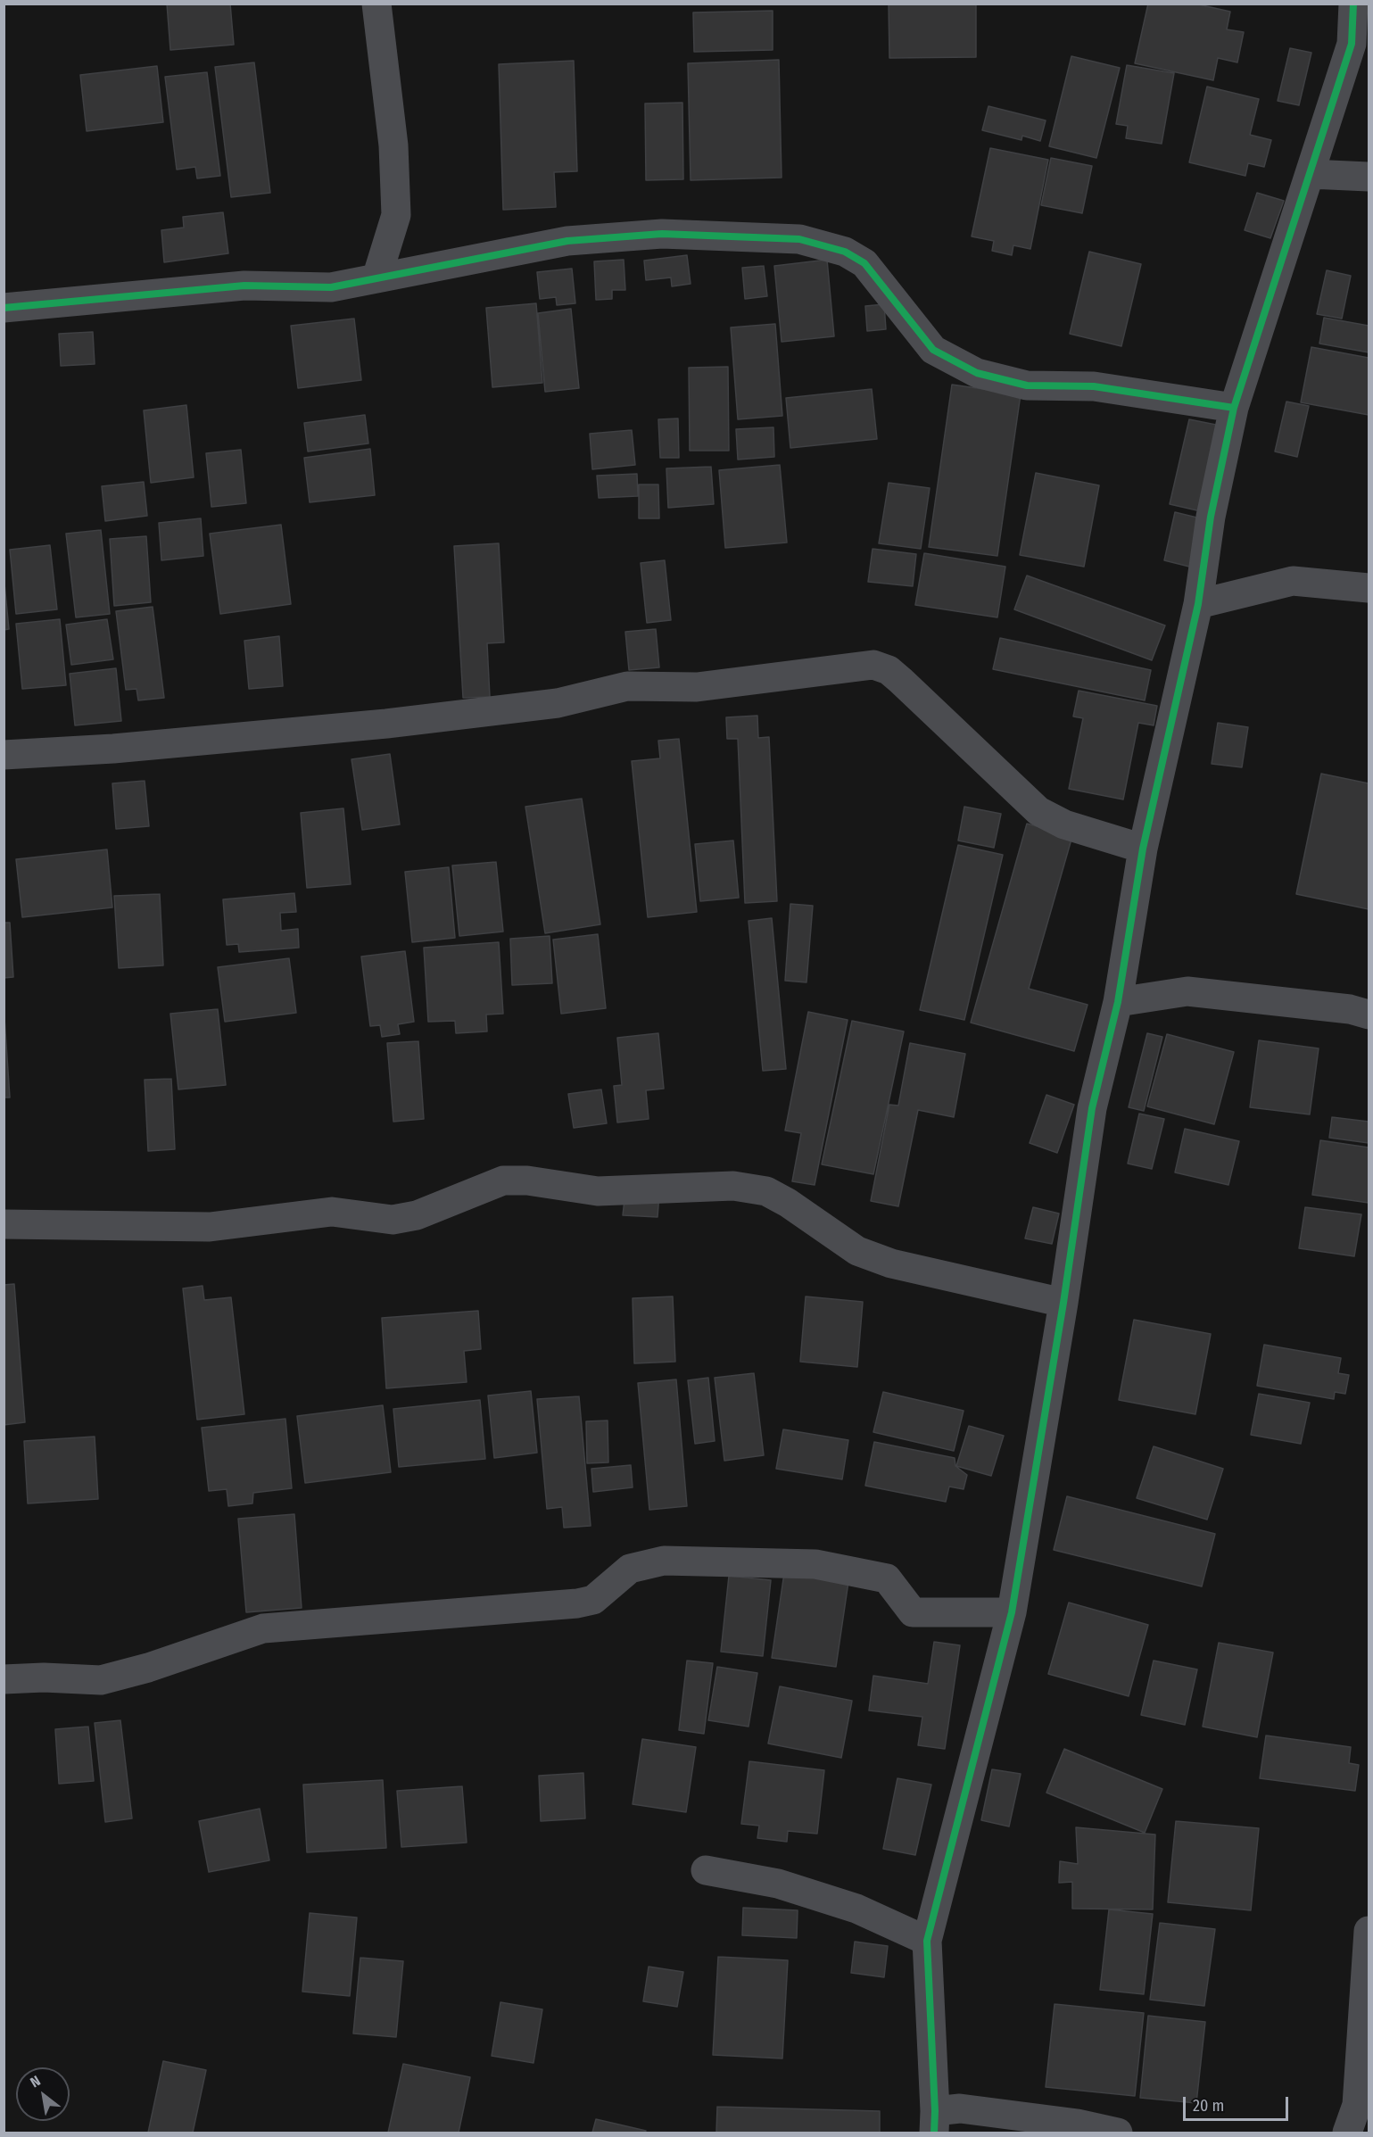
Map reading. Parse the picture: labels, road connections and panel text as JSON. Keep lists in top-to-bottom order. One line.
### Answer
{"scale_bar":"20 m","north":"top left"}
